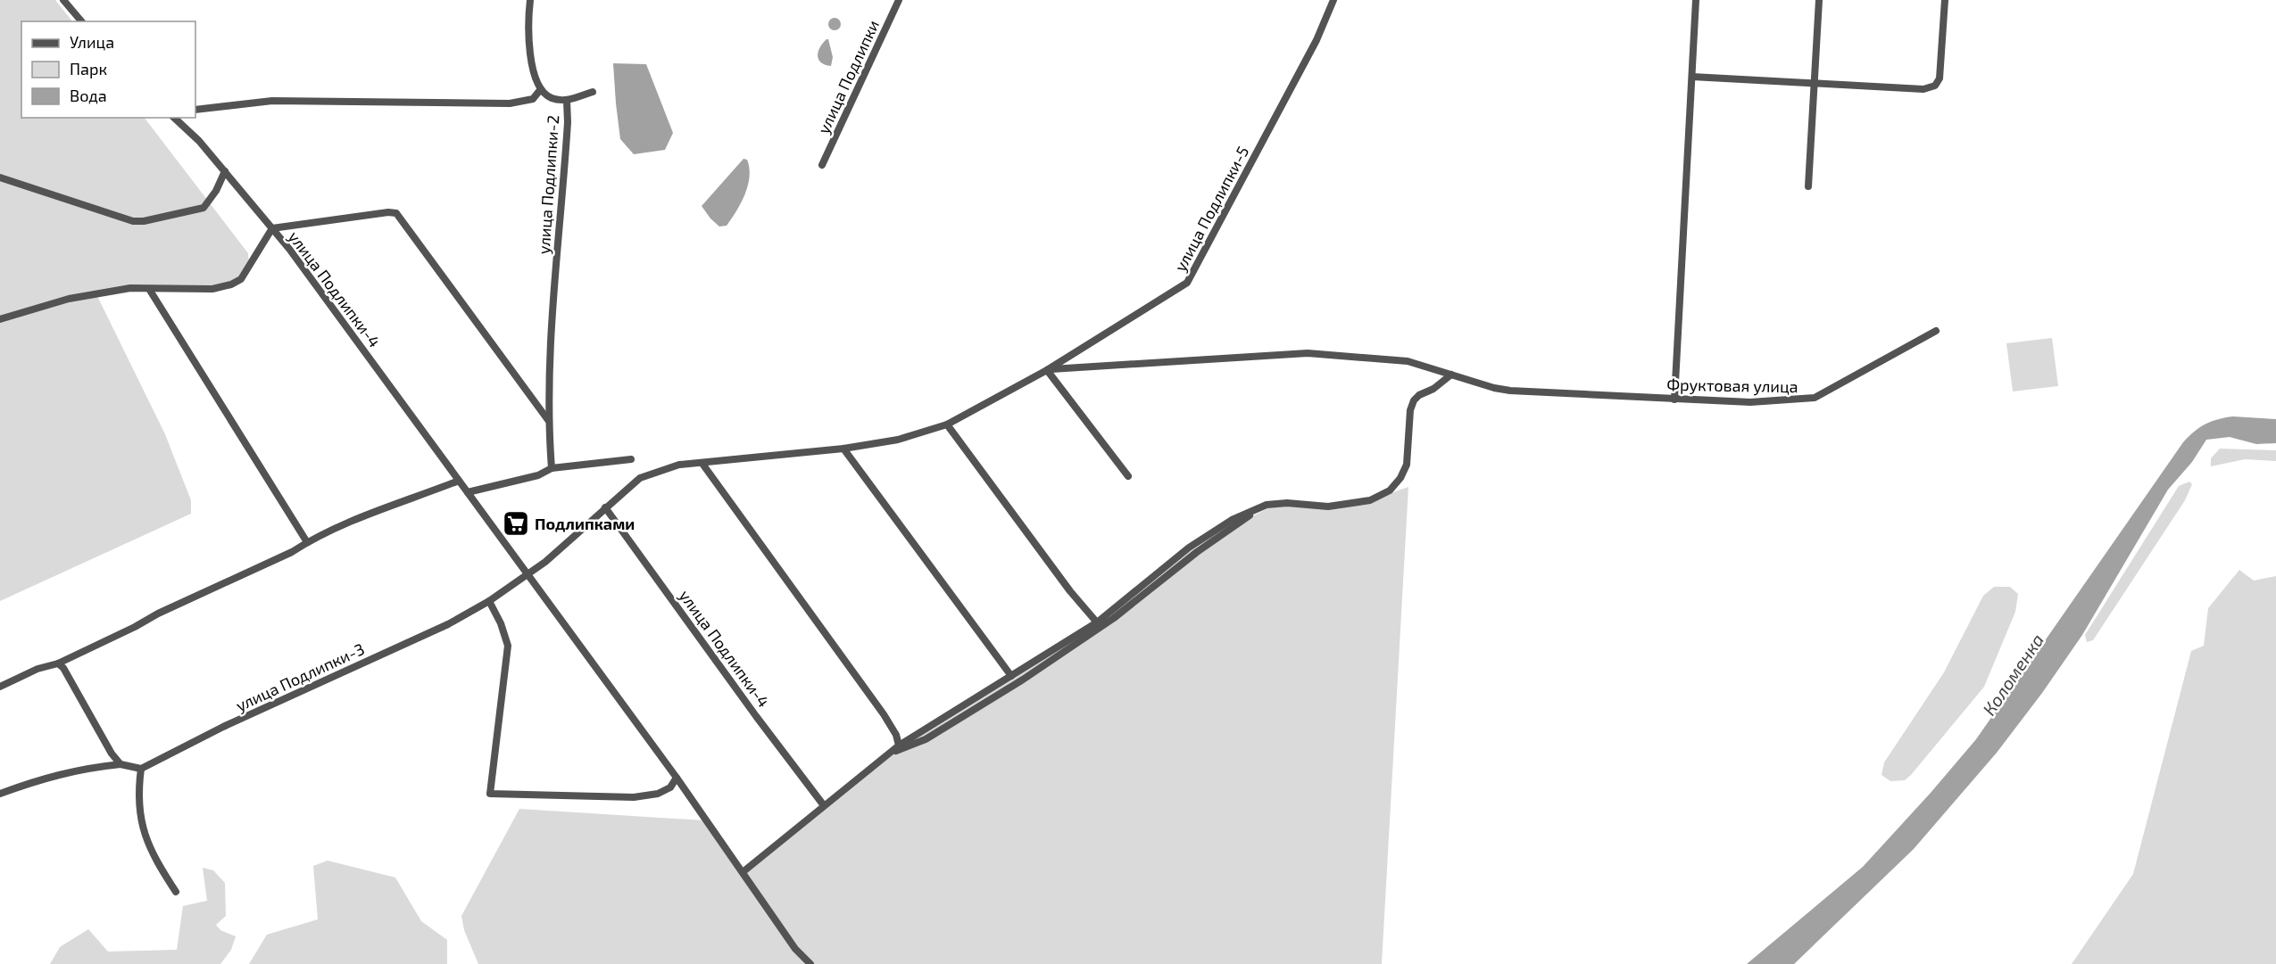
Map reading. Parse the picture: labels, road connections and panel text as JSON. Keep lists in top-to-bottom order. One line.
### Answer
{"streets":{"street":["улица Подлипки","улица Подлипки-2","улица Подлипки-5","улица Подлипки-4","Фруктовая улица","улица Подлипки-3"]},"crossings":[["улица Подлипки-2","улица Подлипки-4"],["улица Подлипки-5","Фруктовая улица"],["улица Подлипки-4","улица Подлипки-3"]],"water":["Коломенка"],"places":{"supermarket":["Подлипками"]},"legend":["Улица","Парк","Вода"]}
